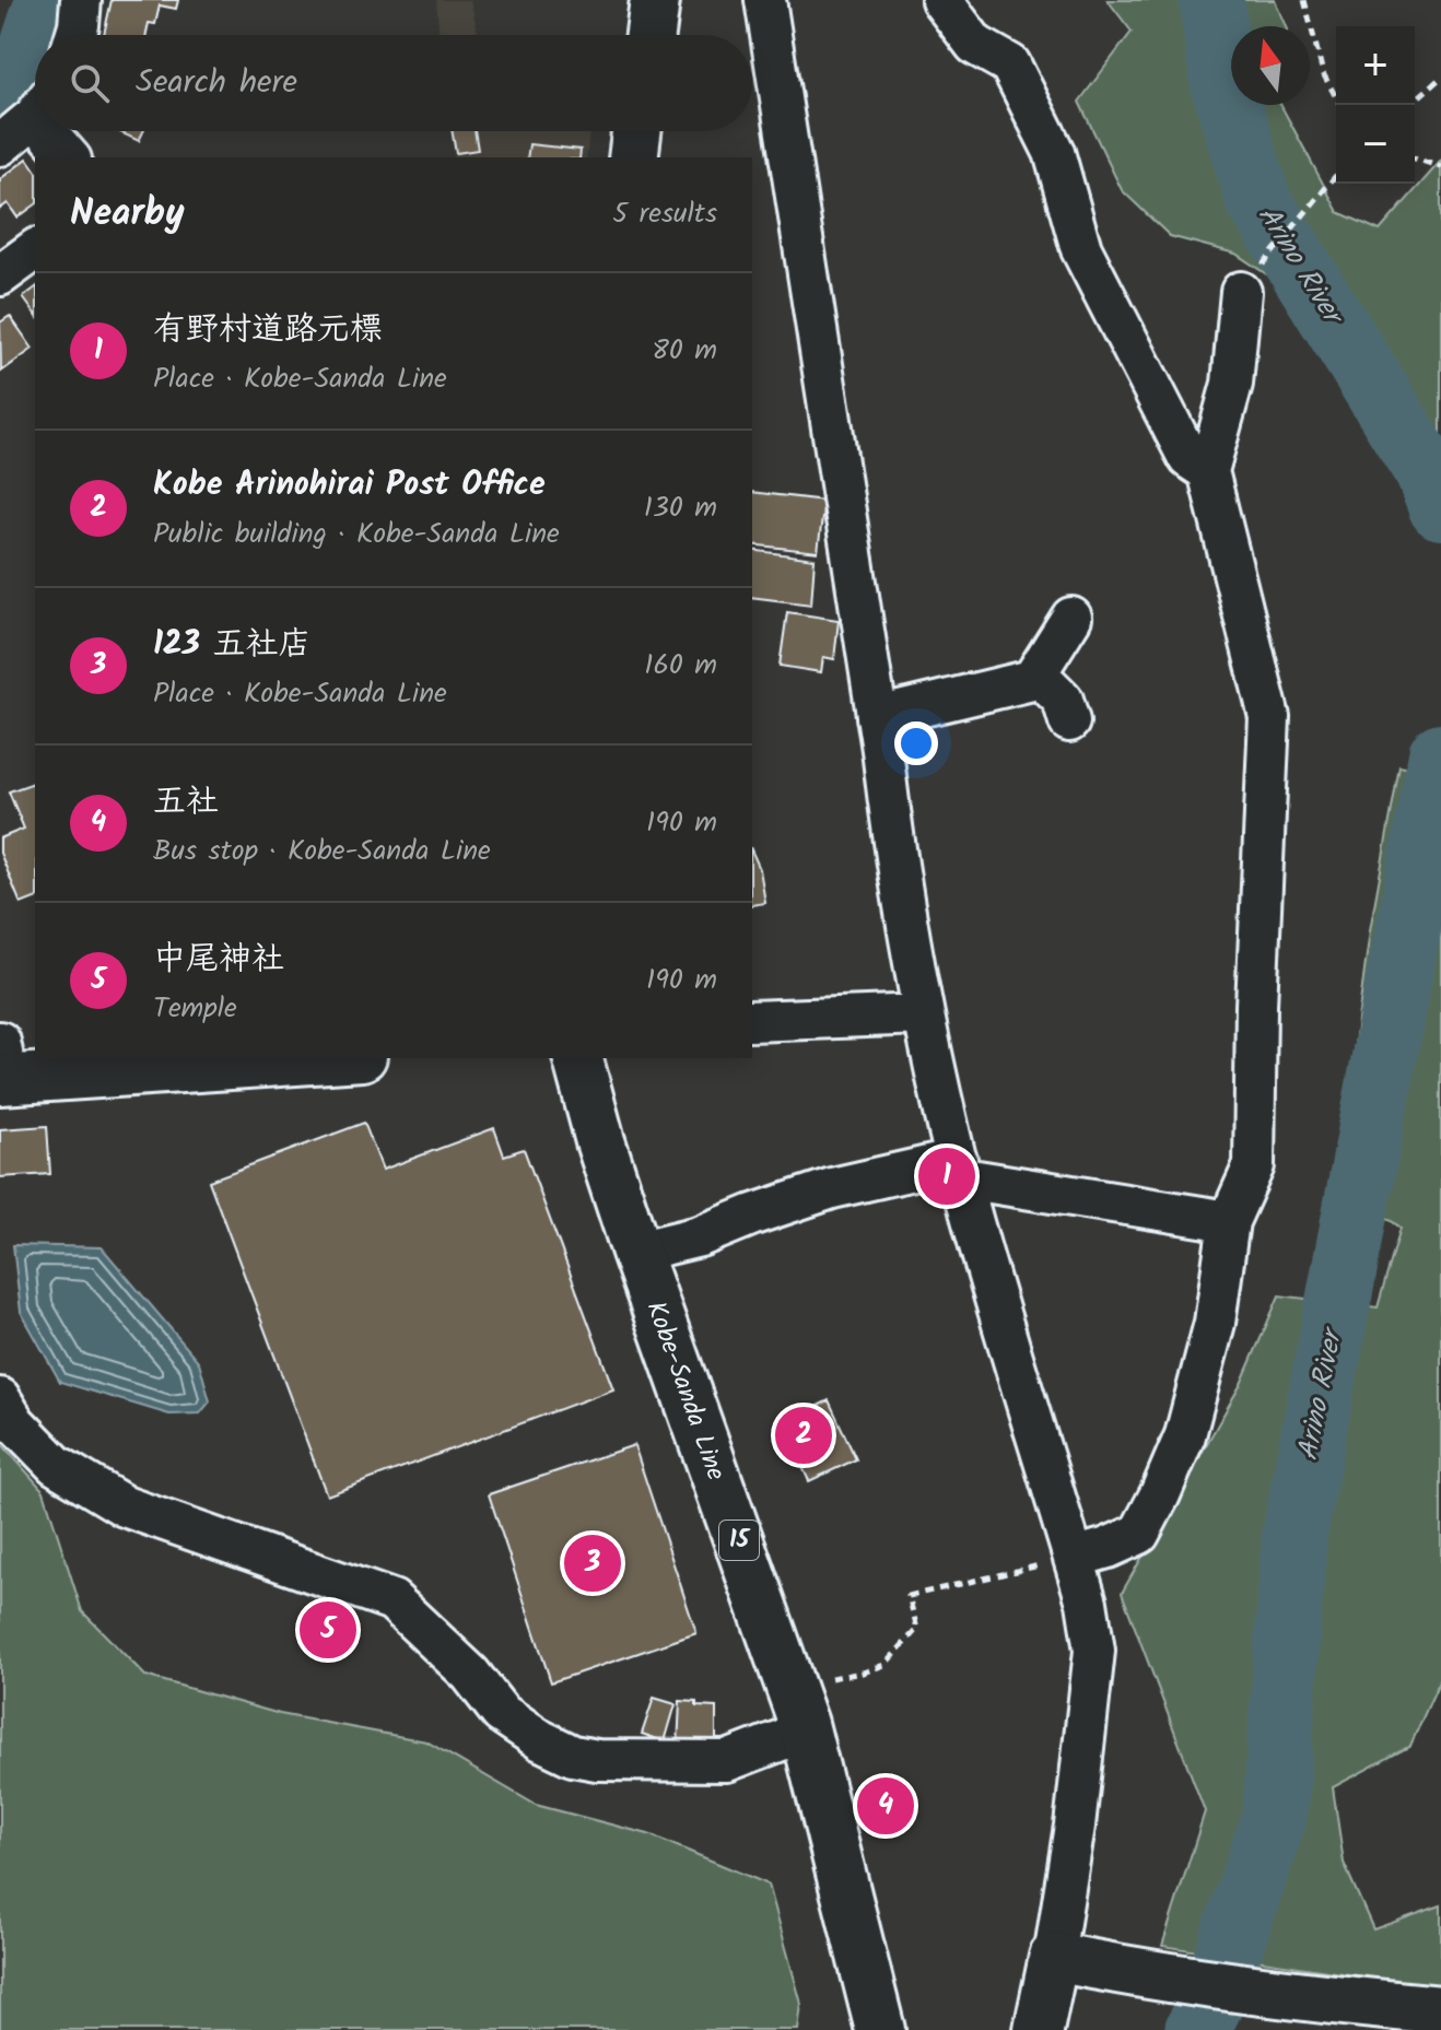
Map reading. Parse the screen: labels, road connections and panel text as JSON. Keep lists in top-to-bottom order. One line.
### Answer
{"streets":{"main road":["Kobe-Sanda Line","15"]},"water":["Arino River"],"north":"top","page":{"map_buttons":["+","−"],"search":"Search here","heading":["Nearby","5 results"],"list":[{"mark":"1","name":"有野村道路元標","note":"Place · Kobe-Sanda Line","value":"80 m"},{"mark":"2","name":"Kobe Arinohirai Post Office","note":"Public building · Kobe-Sanda Line","value":"130 m"},{"mark":"3","name":"123 五社店","note":"Place · Kobe-Sanda Line","value":"160 m"},{"mark":"4","name":"五社","note":"Bus stop · Kobe-Sanda Line","value":"190 m"},{"mark":"5","name":"中尾神社","note":"Temple","value":"190 m"}],"pins":["1","2","3","5","4"]}}
